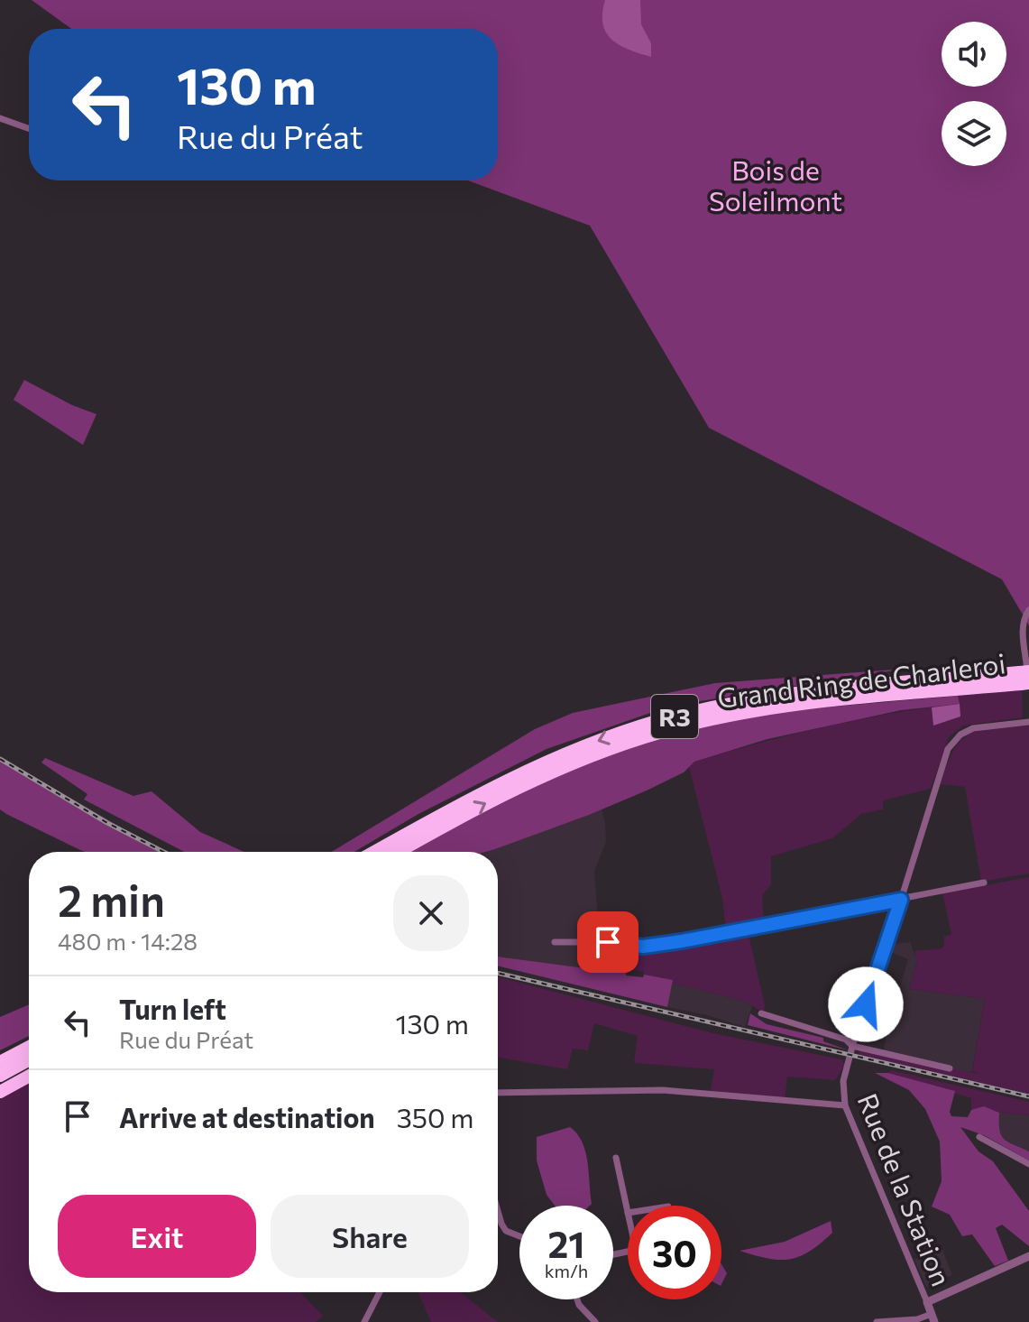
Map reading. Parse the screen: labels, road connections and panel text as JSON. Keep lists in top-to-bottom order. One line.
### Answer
{"streets":{"highway":["Grand Ring de Charleroi","R3"],"street":["Rue de la Station"]},"parks":["Bois de Soleilmont"],"page":{"turn":["130 m","Rue du Préat"],"heading":["2 min","480 m · 14:28"],"list":[{"name":"Turn left","note":"Rue du Préat","value":"130 m"},{"name":"Arrive at destination","value":"350 m"}],"buttons":["Exit","Share"],"speed":"21 km/h","limit":"30"}}
